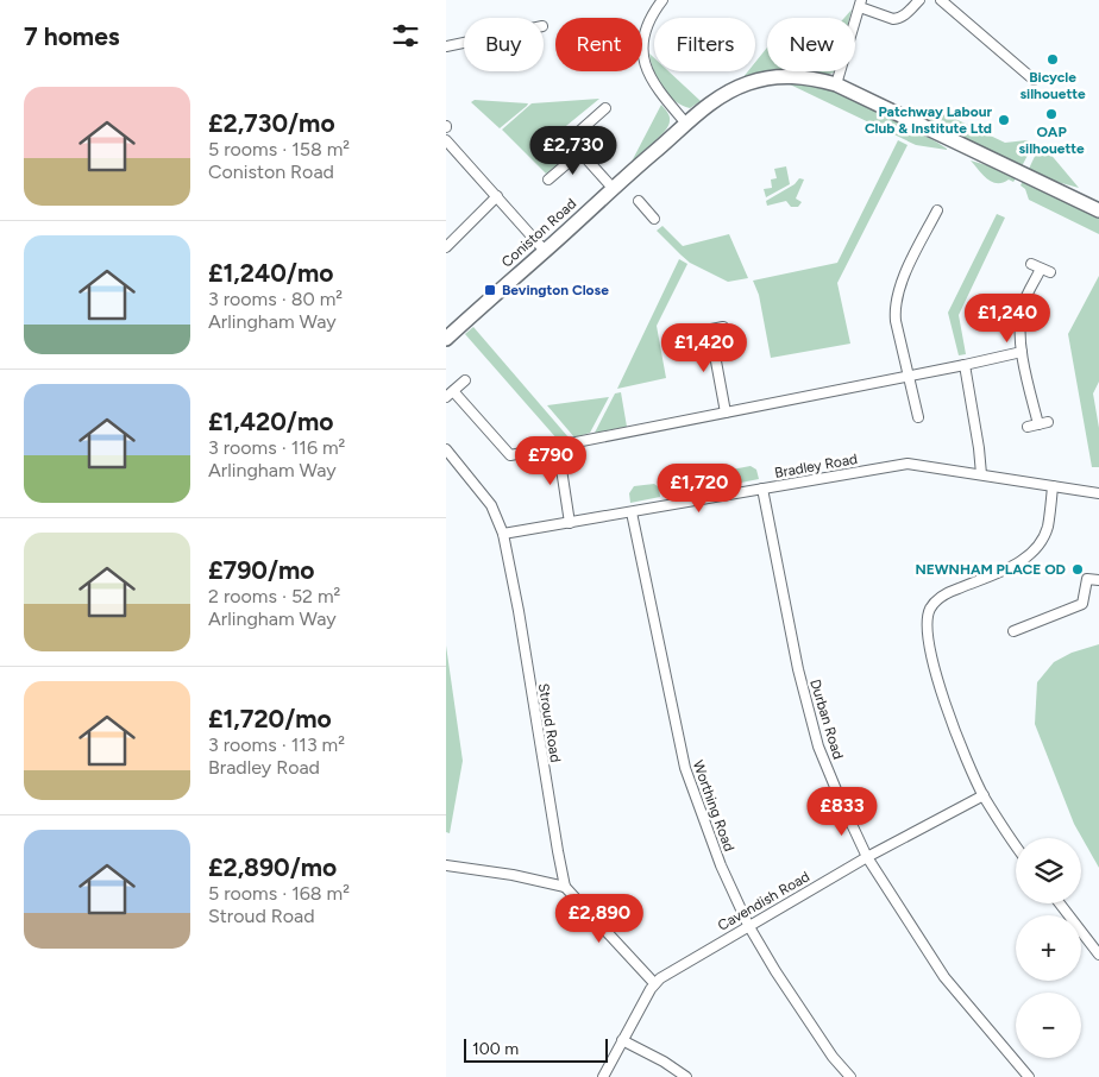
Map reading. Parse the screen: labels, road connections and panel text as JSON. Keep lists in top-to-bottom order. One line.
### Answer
{"streets":{"street":["Coniston Road","Bradley Road","Durban Road","Stroud Road","Worthing Road","Cavendish Road"]},"crossings":[["Bradley Road","Durban Road"],["Bradley Road","Stroud Road"],["Bradley Road","Worthing Road"],["Durban Road","Cavendish Road"],["Worthing Road","Cavendish Road"]],"places":{"other":["Bicycle silhouette","OAP silhouette","Patchway Labour Club & Institute Ltd","NEWNHAM PLACE OD"],"transit":["Bevington Close"]},"scale_bar":"100 m","page":{"heading":"7 homes","chip":["Buy","Rent","Filters","New"],"list":[{"name":"£2,730/mo","note":"5 rooms · 158 m² · Coniston Road"},{"name":"£1,240/mo","note":"3 rooms · 80 m² · Arlingham Way"},{"name":"£1,420/mo","note":"3 rooms · 116 m² · Arlingham Way"},{"name":"£790/mo","note":"2 rooms · 52 m² · Arlingham Way"},{"name":"£1,720/mo","note":"3 rooms · 113 m² · Bradley Road"},{"name":"£2,890/mo","note":"5 rooms · 168 m² · Stroud Road"}],"price":["£2,730","£1,240","£1,420","£790","£1,720","£833","£2,890"],"map_buttons":["+","−"],"scale":"100 m"}}
